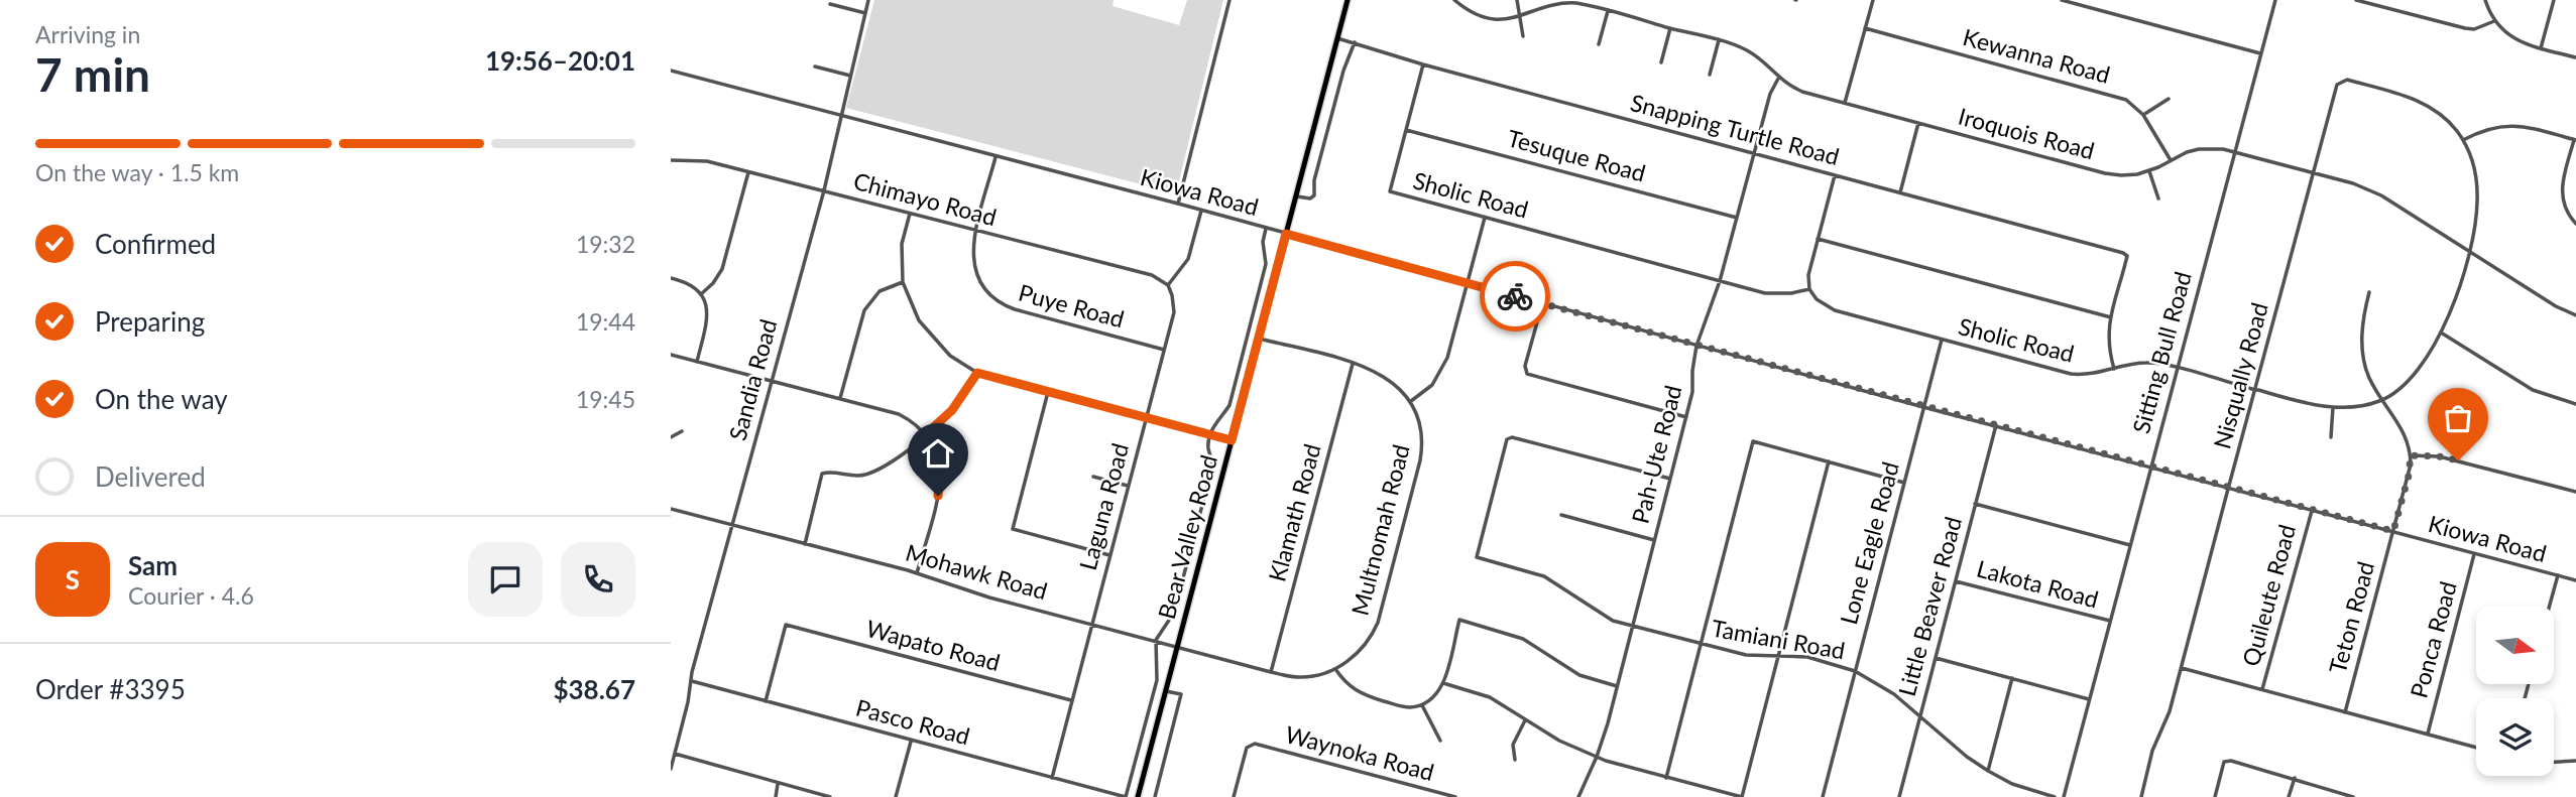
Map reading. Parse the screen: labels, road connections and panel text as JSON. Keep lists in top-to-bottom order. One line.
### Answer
{"streets":{"main road":["Bear Valley Road"],"street":["Kewanna Road","Snapping Turtle Road","Iroquois Road","Tesuque Road","Kiowa Road","Sholic Road","Chimayo Road","Puye Road","Sitting Bull Road","Nisqually Road","Sandia Road","Pah-Ute Road","Laguna Road","Klamath Road","Multnomah Road","Lone Eagle Road","Mohawk Road","Lakota Road","Quileute Road","Little Beaver Road","Teton Road","Tamiani Road","Ponca Road","Wapato Road","Pasco Road","Waynoka Road"]},"crossings":[["Kewanna Road","Iroquois Road"],["Snapping Turtle Road","Pah-Ute Road"],["Snapping Turtle Road","Bear Valley Road"],["Iroquois Road","Sholic Road"],["Iroquois Road","Sitting Bull Road"],["Iroquois Road","Nisqually Road"],["Iroquois Road","Pah-Ute Road"],["Tesuque Road","Sholic Road"],["Tesuque Road","Pah-Ute Road"],["Kiowa Road","Puye Road"],["Kiowa Road","Sitting Bull Road"],["Kiowa Road","Nisqually Road"],["Kiowa Road","Sandia Road"],["Kiowa Road","Pah-Ute Road"],["Kiowa Road","Bear Valley Road"],["Kiowa Road","Lone Eagle Road"],["Kiowa Road","Quileute Road"],["Kiowa Road","Little Beaver Road"],["Kiowa Road","Teton Road"],["Kiowa Road","Ponca Road"],["Sholic Road","Sitting Bull Road"],["Sholic Road","Nisqually Road"],["Sholic Road","Pah-Ute Road"],["Sholic Road","Lone Eagle Road"],["Chimayo Road","Puye Road"],["Chimayo Road","Sandia Road"],["Chimayo Road","Laguna Road"],["Puye Road","Laguna Road"],["Sitting Bull Road","Lakota Road"],["Sandia Road","Mohawk Road"],["Sandia Road","Pasco Road"],["Pah-Ute Road","Tamiani Road"],["Laguna Road","Mohawk Road"],["Laguna Road","Wapato Road"],["Laguna Road","Pasco Road"],["Klamath Road","Multnomah Road"],["Klamath Road","Mohawk Road"],["Multnomah Road","Bear Valley Road"],["Multnomah Road","Mohawk Road"],["Bear Valley Road","Mohawk Road"],["Lone Eagle Road","Tamiani Road"],["Lakota Road","Little Beaver Road"],["Little Beaver Road","Tamiani Road"],["Wapato Road","Pasco Road"]],"north":"right","page":{"heading":["7 min","Arriving in","19:56–20:01"],"panel":["Sam","Courier · 4.6","Order #3395","$38.67"],"bar":"On the way · 1.5 km","list":[["Confirmed","19:32"],["Preparing","19:44"],["On the way","19:45"],"Delivered"],"round":"S"}}
